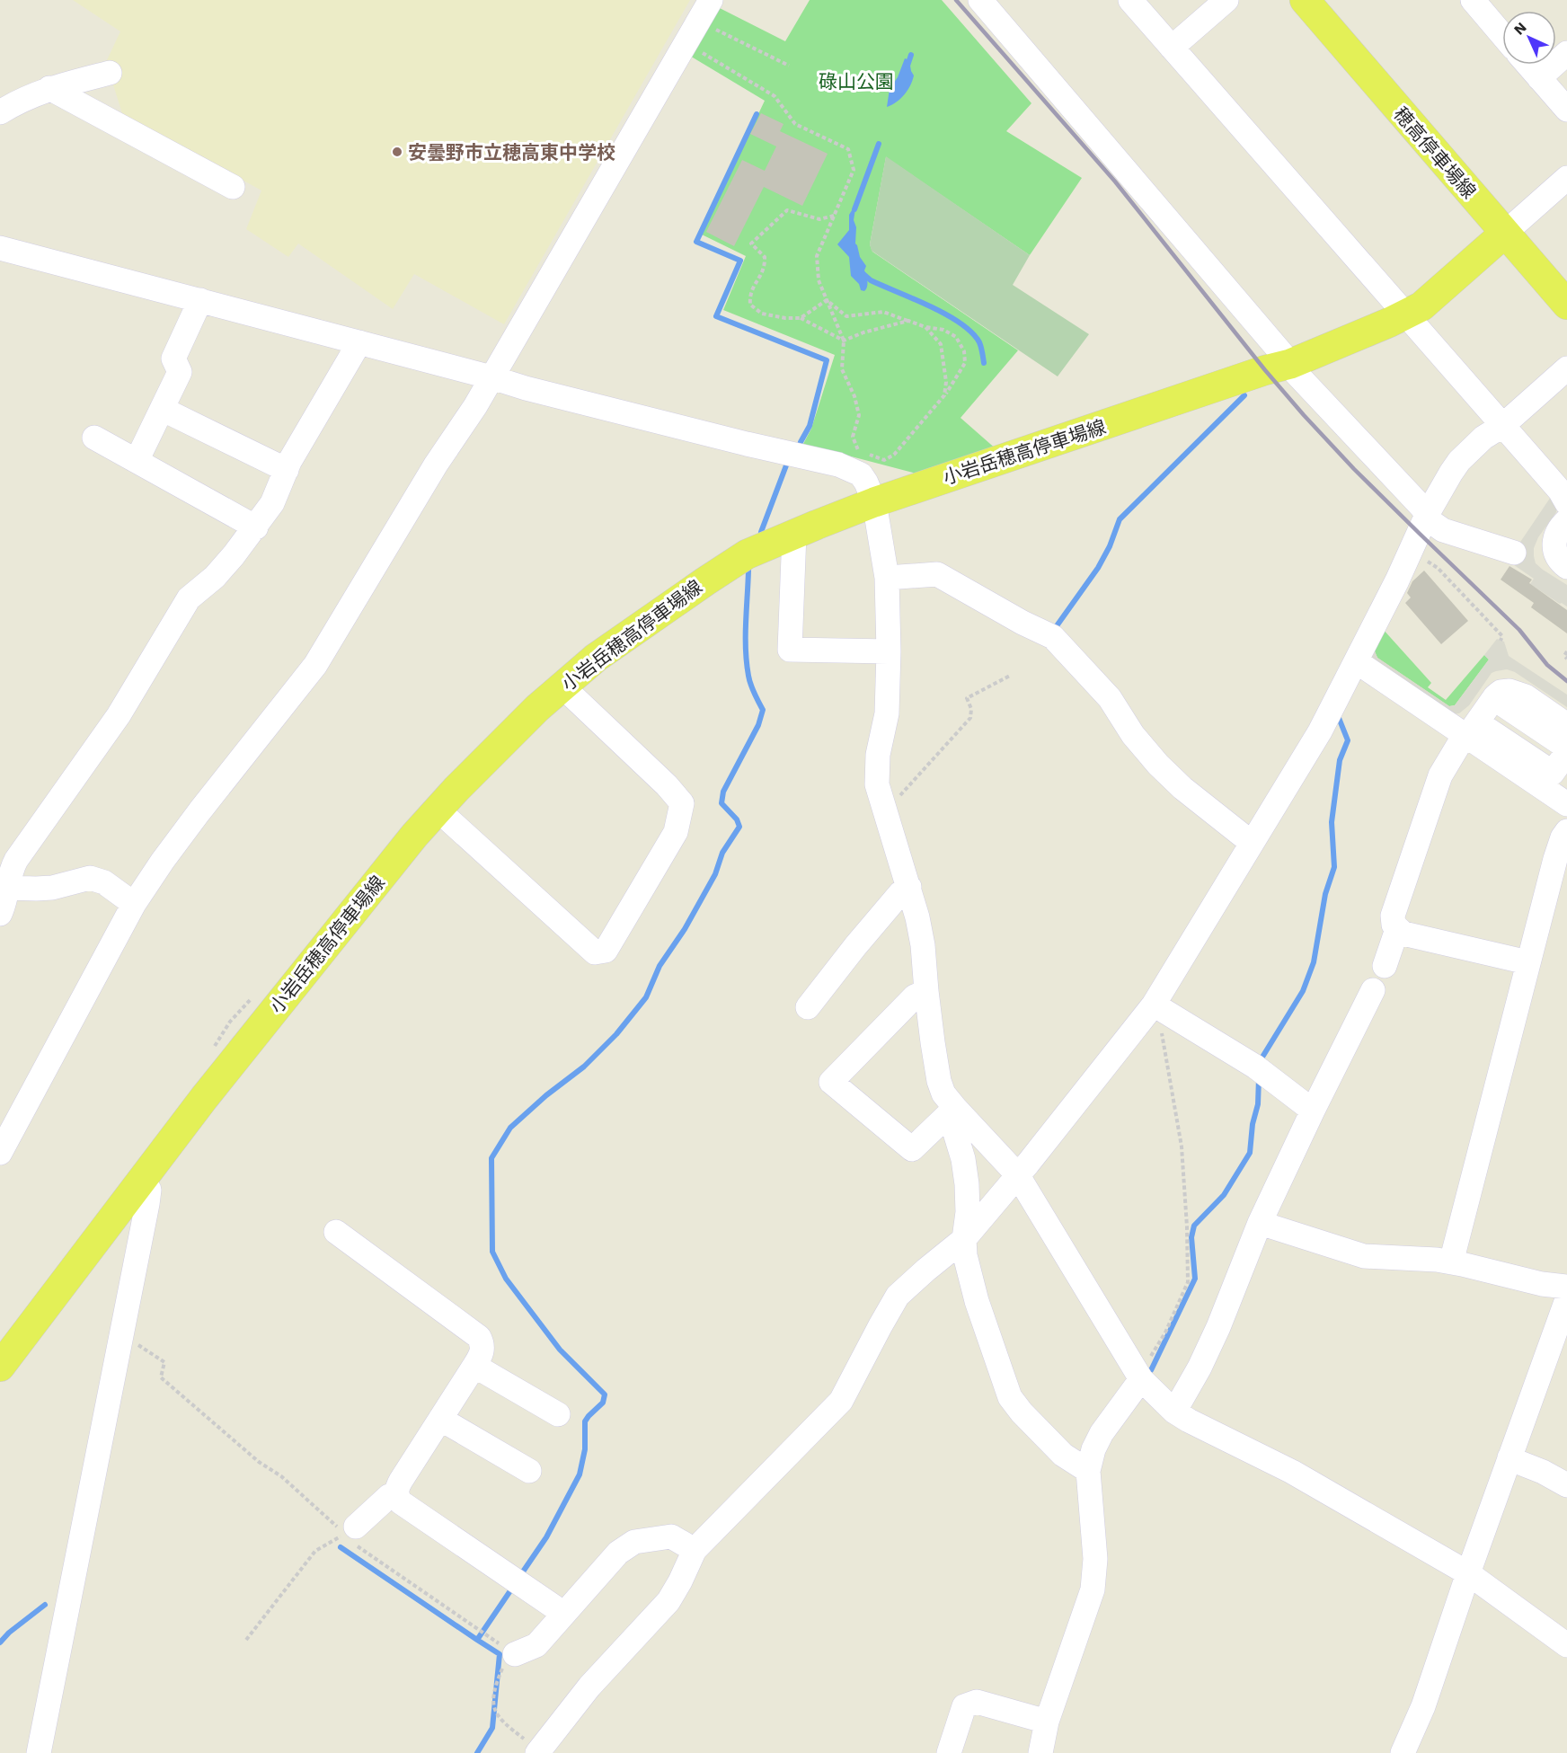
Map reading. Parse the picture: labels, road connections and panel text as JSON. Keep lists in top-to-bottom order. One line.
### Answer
{"streets":{"main road":["穂高停車場線","小岩岳穂高停車場線"]},"crossings":[["穂高停車場線","小岩岳穂高停車場線"]],"parks":["碌山公園"],"places":["安曇野市立穂高東中学校"],"north":"top left"}
